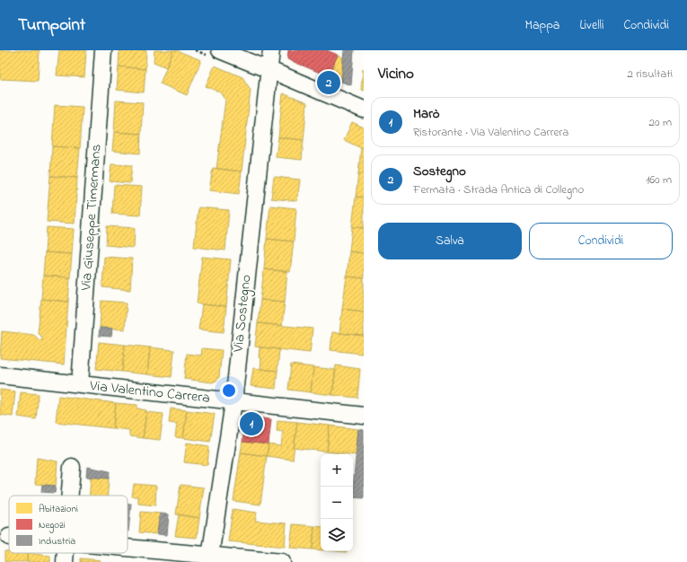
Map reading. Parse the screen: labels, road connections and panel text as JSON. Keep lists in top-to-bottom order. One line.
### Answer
{"streets":{"street":["Via Giuseppe Timermans","Via Sostegno","Via Valentino Carrera"]},"crossings":[["Via Giuseppe Timermans","Via Valentino Carrera"],["Via Sostegno","Via Valentino Carrera"]],"legend":["Abitazioni","Negozi","Industria"],"page":{"header":"Turnpoint","nav":["Mappa","Livelli","Condividi"],"heading":["Vicino","2 risultati"],"pins":["2","1"],"list":[{"mark":"1","name":"Marò","note":"Ristorante · Via Valentino Carrera","value":"20 m"},{"mark":"2","name":"Sostegno","note":"Fermata · Strada Antica di Collegno","value":"160 m"}],"buttons":["Salva","Condividi"],"map_buttons":["+","−"]}}
